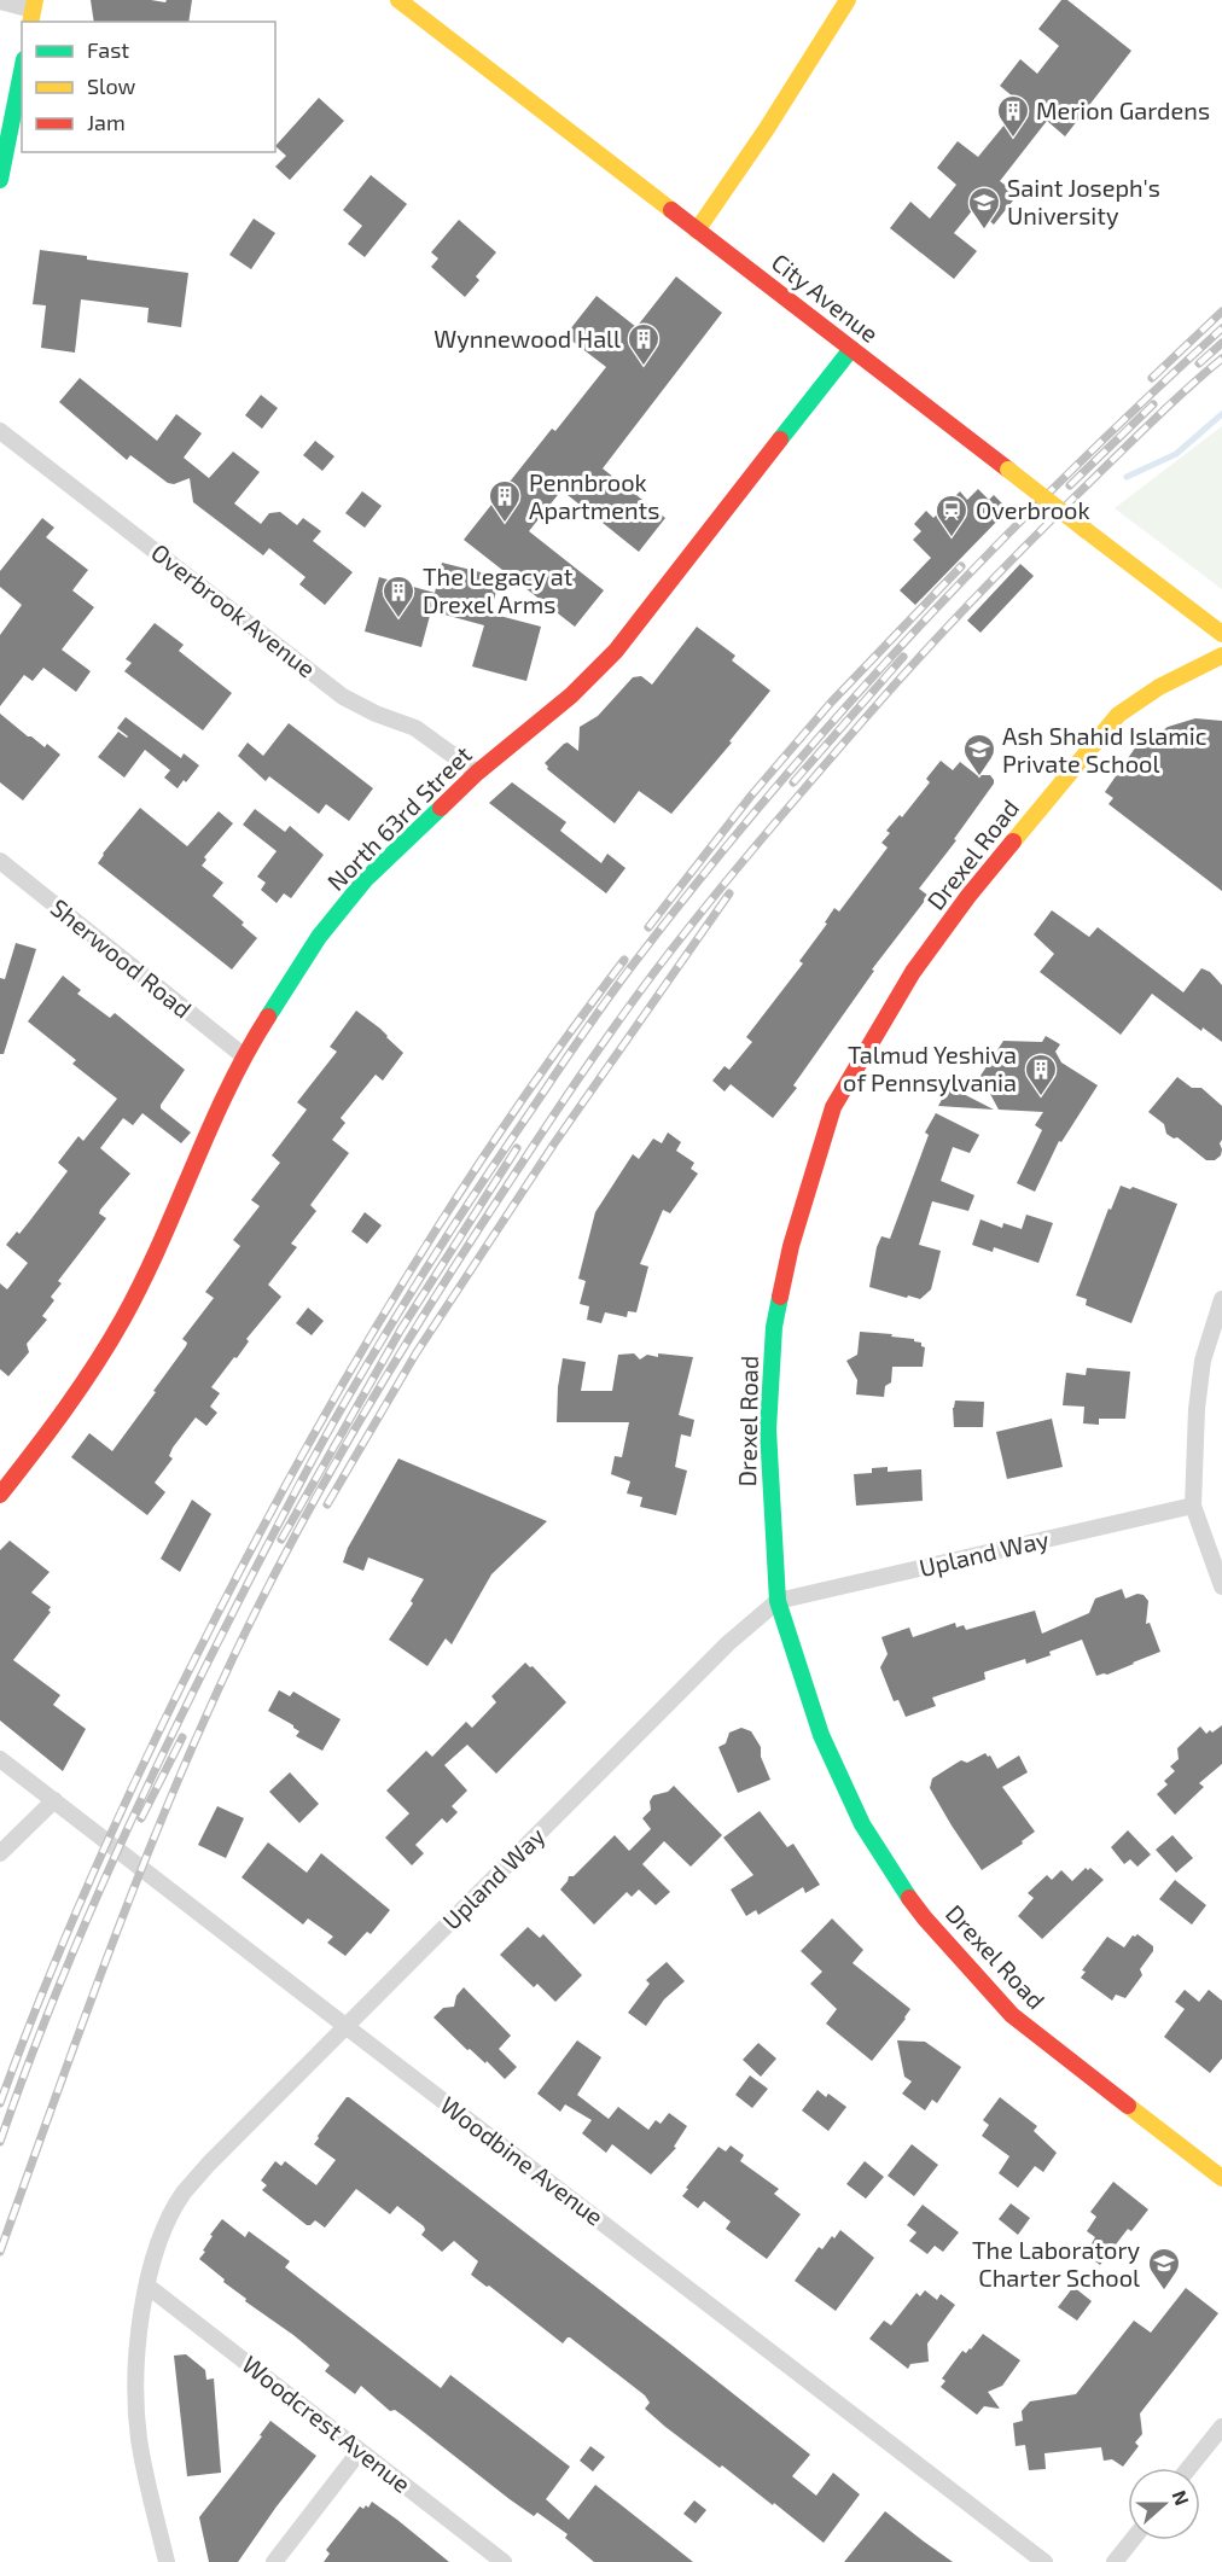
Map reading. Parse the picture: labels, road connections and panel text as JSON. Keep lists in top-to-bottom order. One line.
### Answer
{"streets":{"main road":["City Avenue","North 63rd Street","Drexel Road"],"street":["Overbrook Avenue","Sherwood Road","Upland Way","Woodbine Avenue","Woodcrest Avenue"]},"crossings":[["City Avenue","North 63rd Street"],["Overbrook Avenue","North 63rd Street"],["North 63rd Street","Sherwood Road"],["Drexel Road","Upland Way"],["Upland Way","Woodbine Avenue"],["Upland Way","Woodcrest Avenue"]],"places":{"building":["Merion Gardens","Wynnewood Hall","Pennbrook Apartments","The Legacy at Drexel Arms","Talmud Yeshiva of Pennsylvania"],"school or university":["Saint Joseph's University","Ash Shahid Islamic Private School","The Laboratory Charter School"],"station":["Overbrook"]},"legend":["Fast","Slow","Jam"],"north":"right"}
